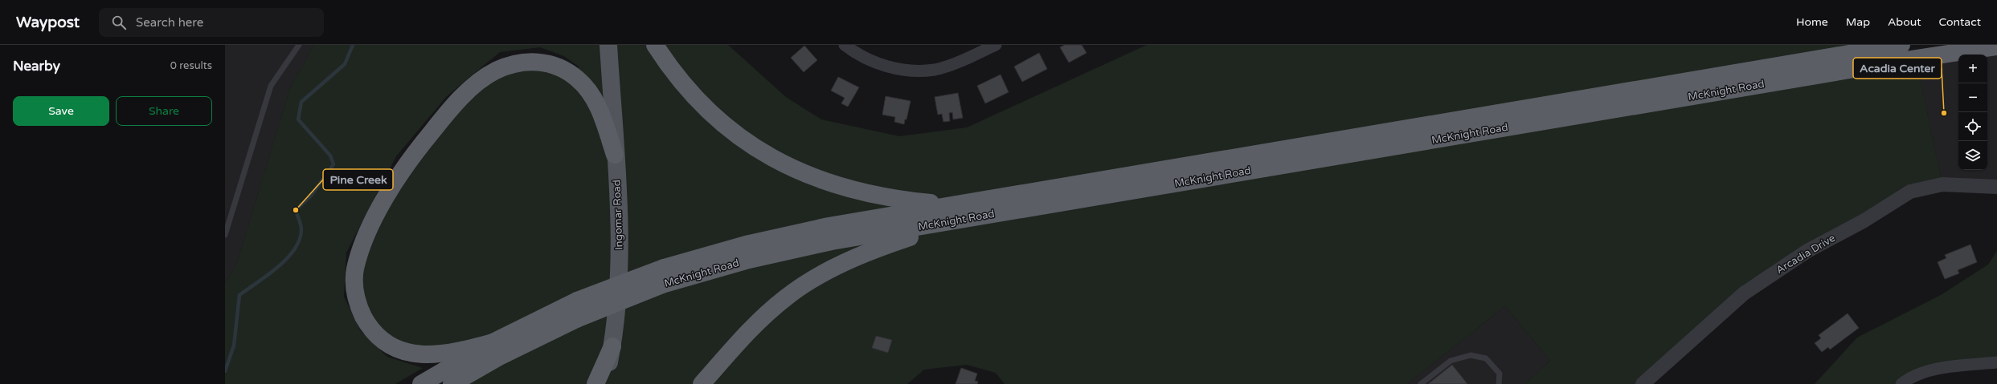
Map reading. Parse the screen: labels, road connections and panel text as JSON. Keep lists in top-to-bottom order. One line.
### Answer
{"streets":{"highway":["McKnight Road"],"main road":["Ingomar Road"],"street":["Arcadia Drive"]},"places":["Acadia Center","Pine Creek"],"page":{"header":"Waypost","search":"Search here","nav":["Home","Map","About","Contact"],"heading":["Nearby","0 results"],"map_buttons":["+","−"],"buttons":["Save","Share"]}}
